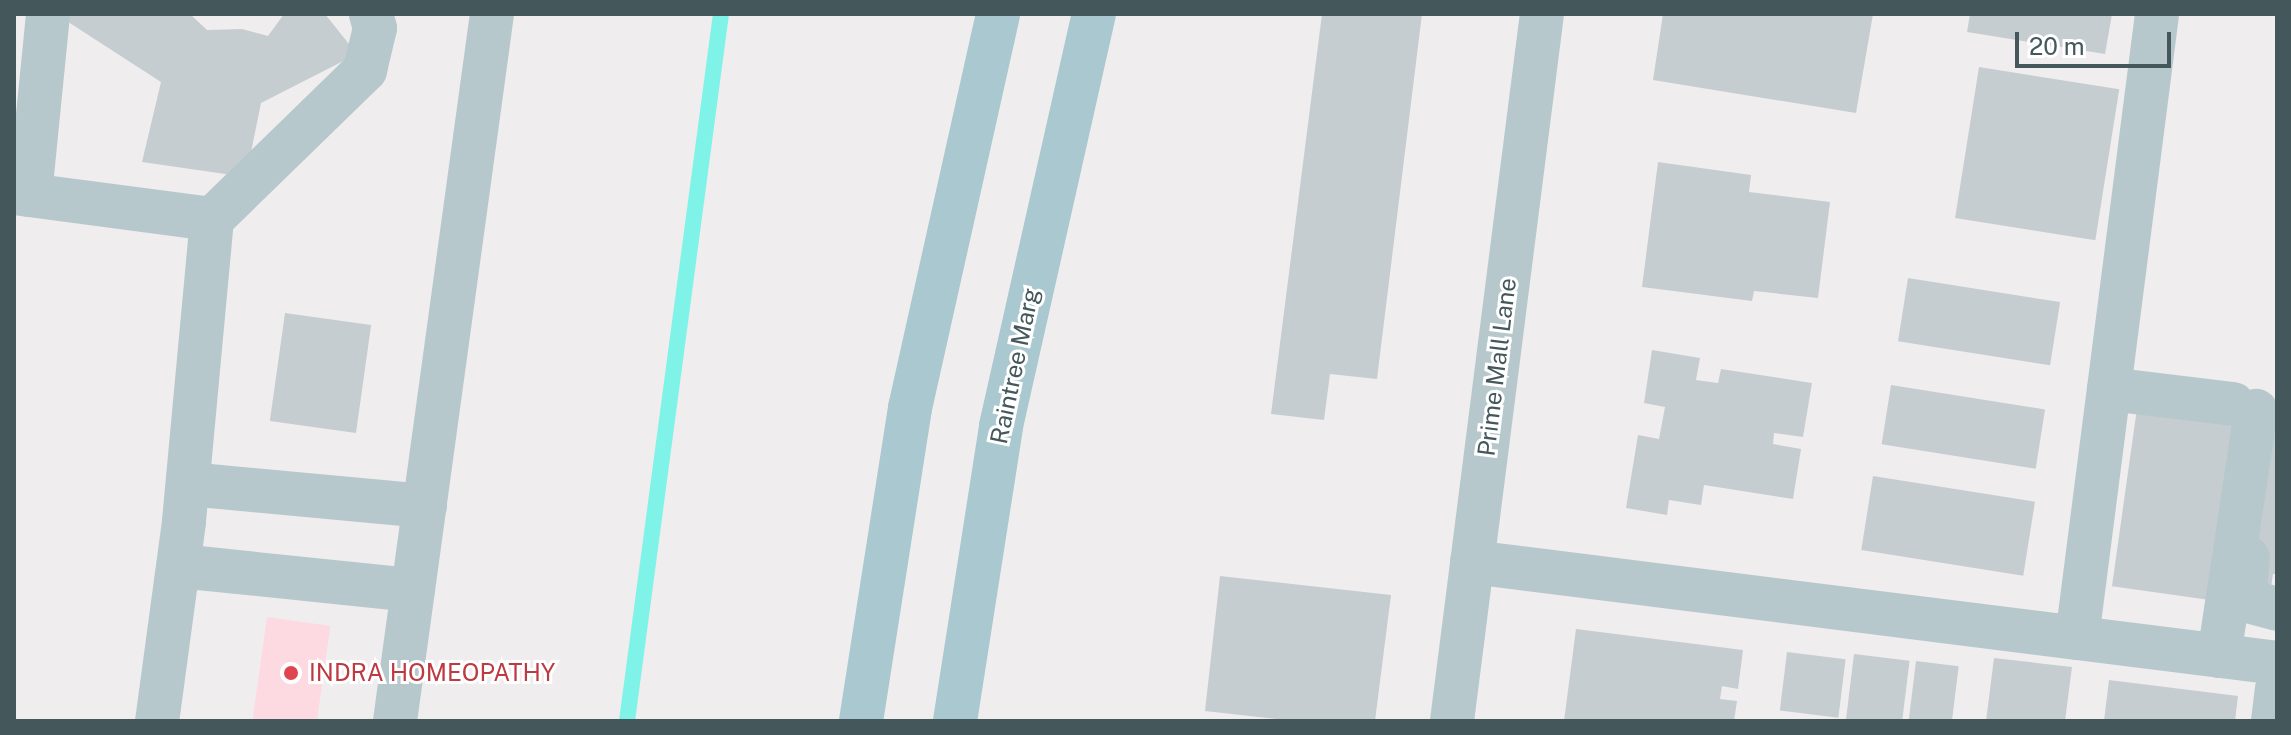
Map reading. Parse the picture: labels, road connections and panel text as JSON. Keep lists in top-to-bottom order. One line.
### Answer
{"streets":{"main road":["Raintree Marg"],"street":["Prime Mall Lane"]},"places":["INDRA HOMEOPATHY"],"scale_bar":"20 m"}
